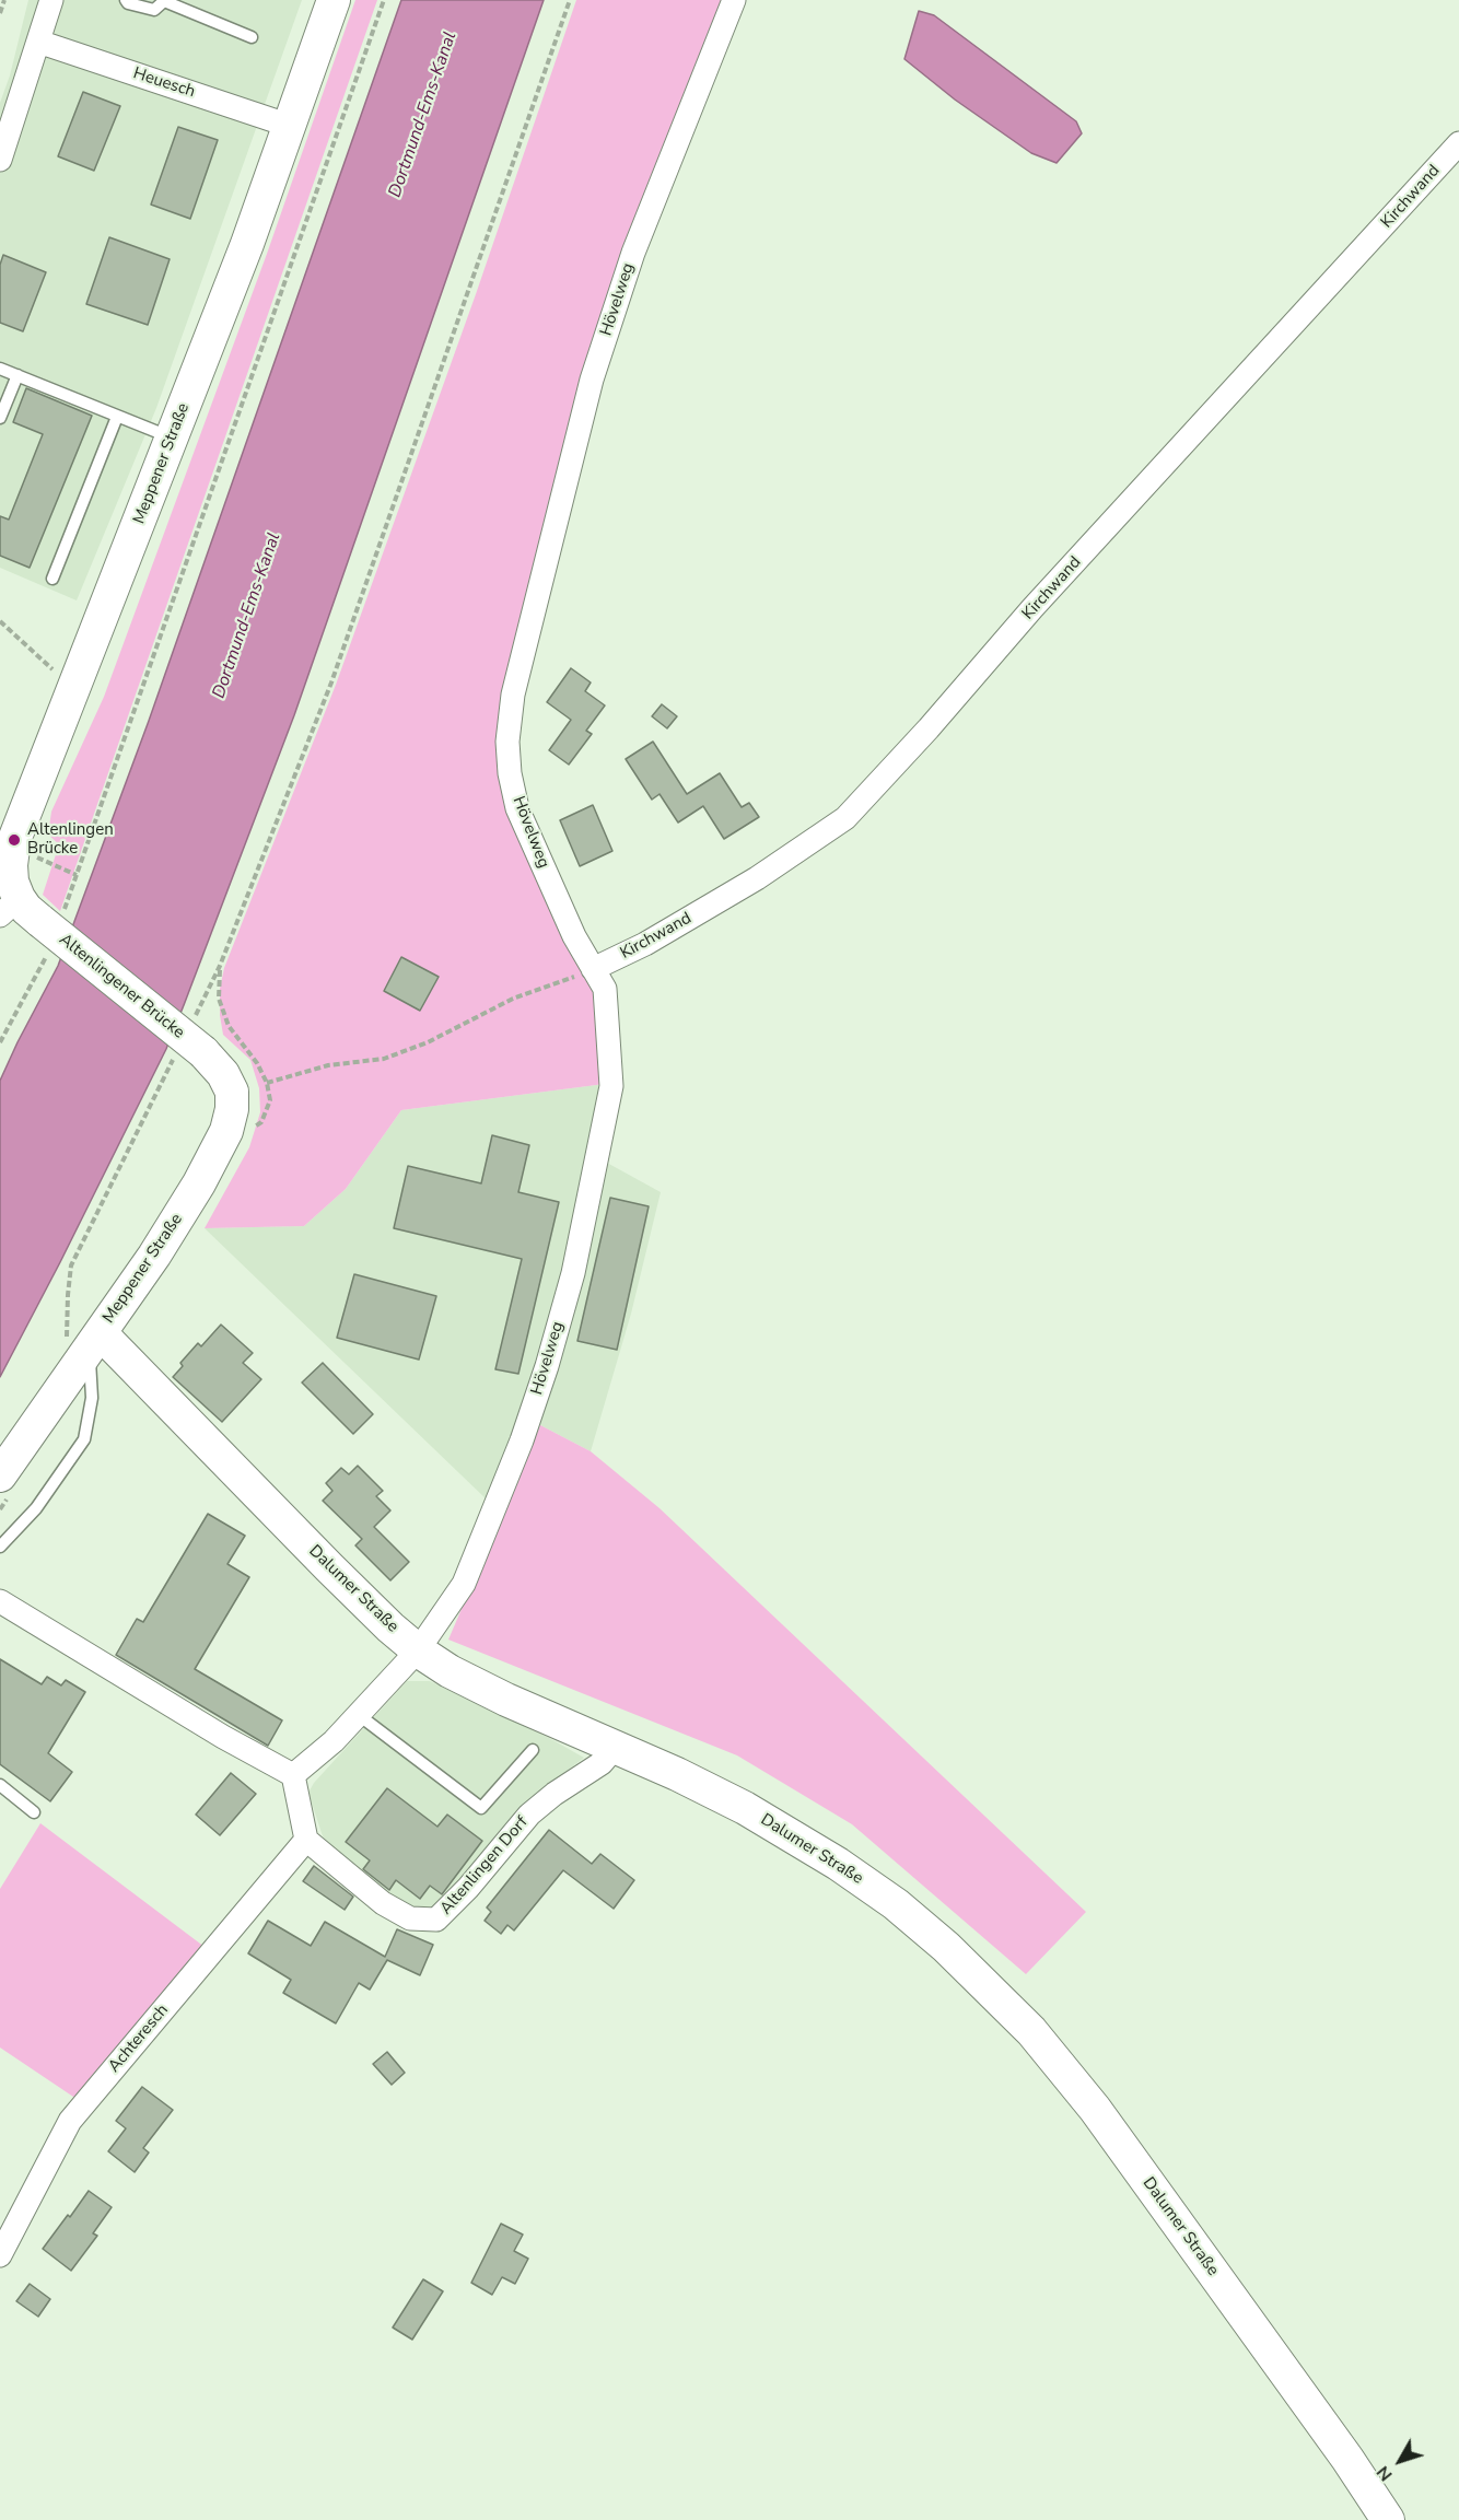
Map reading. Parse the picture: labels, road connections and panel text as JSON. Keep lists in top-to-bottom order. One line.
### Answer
{"streets":{"main road":["Meppener Straße","Altenlingener Brücke","Dalumer Straße"],"street":["Heuesch","Kirchwand","Hövelweg","Altenlingen Dorf","Achteresch"]},"crossings":[["Heuesch","Meppener Straße"],["Kirchwand","Hövelweg"],["Hövelweg","Dalumer Straße"],["Meppener Straße","Altenlingener Brücke"],["Meppener Straße","Dalumer Straße"],["Dalumer Straße","Altenlingen Dorf"],["Altenlingen Dorf","Achteresch"]],"water":["Dortmund-Ems-Kanal"],"places":["Altenlingen Brücke"],"north":"bottom left"}
